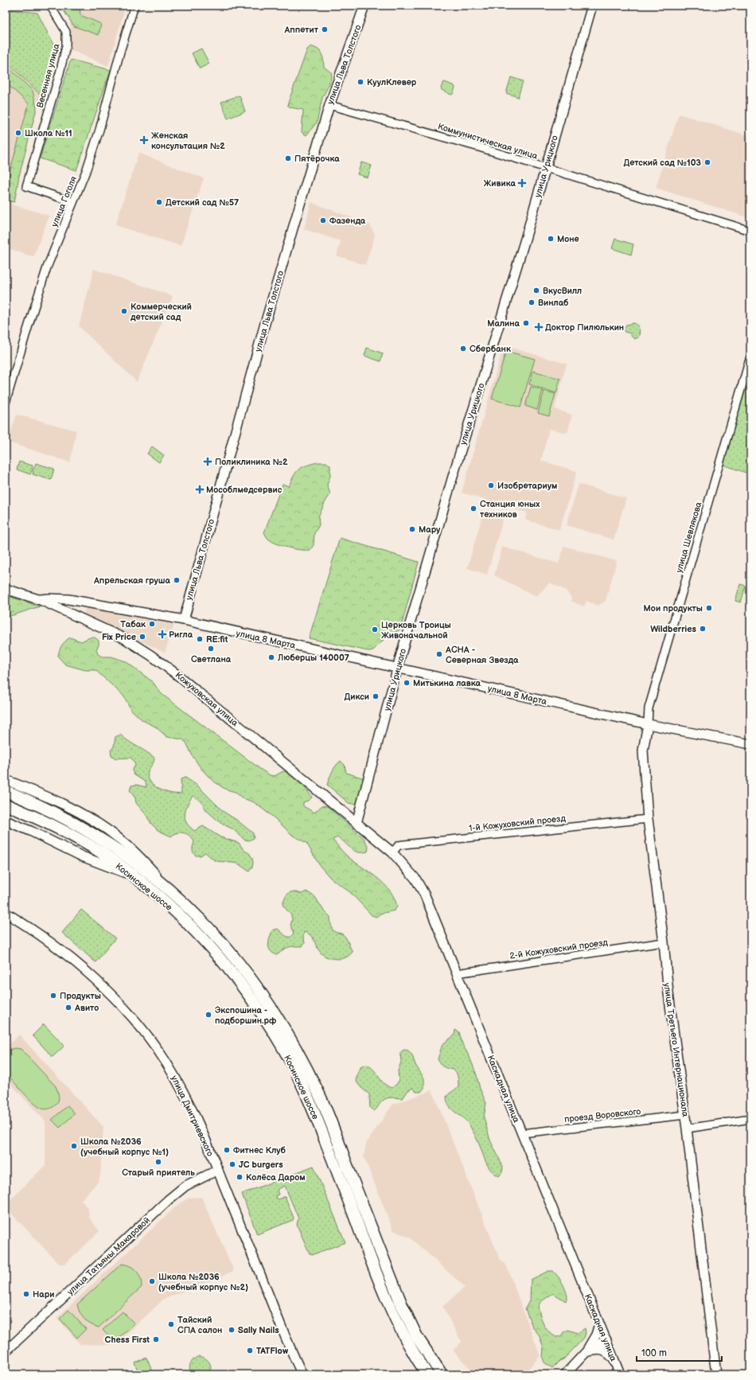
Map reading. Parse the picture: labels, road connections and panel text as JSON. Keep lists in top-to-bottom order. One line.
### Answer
{"streets":{"highway":["Косинское шоссе"],"street":["улица Льва Толстого","Весенняя улица","Коммунистическая улица","улица Урицкого","улица Гоголя","улица Шевлякова","улица 8 Марта","Кожуховская улица","1-й Кожуховский проезд","2-й Кожуховский проезд","улица Третьего Интернационала","Каскадная улица","проезд Воровского","улица Дмитриевского","улица Татьяны Макаровой"]},"crossings":[["улица Льва Толстого","Коммунистическая улица"],["улица Льва Толстого","улица 8 Марта"],["Весенняя улица","улица Гоголя"],["Коммунистическая улица","улица Урицкого"],["улица Урицкого","улица 8 Марта"],["улица Урицкого","Кожуховская улица"],["улица Урицкого","Каскадная улица"],["улица Шевлякова","улица 8 Марта"],["улица Шевлякова","улица Третьего Интернационала"],["улица 8 Марта","Кожуховская улица"],["улица 8 Марта","улица Третьего Интернационала"],["Кожуховская улица","Каскадная улица"],["1-й Кожуховский проезд","улица Третьего Интернационала"],["1-й Кожуховский проезд","Каскадная улица"],["2-й Кожуховский проезд","улица Третьего Интернационала"],["2-й Кожуховский проезд","Каскадная улица"],["улица Третьего Интернационала","проезд Воровского"],["Каскадная улица","проезд Воровского"],["улица Дмитриевского","улица Татьяны Макаровой"]],"places":{"other":["Аппетит","КуулКлевер","Школа №11","Пятёрочка","Детский сад №103","Детский сад №57","Фазенда","Моне","ВкусВилл","Винлаб","Коммерческий детский сад","Малина","Сбербанк","Изобретариум","Станция юных техников","Мару","Апрельская груша","Мои продукты","Табак","Wildberries","Церковь Троицы Живоначальной","Fix Price","RE:fit","Светлана","АСНА - Северная Звезда","Люберцы 140007","Митькина лавка","Дикси","Продукты","Авито","Экспошина - подборшин.рф","Школа №2036 (учебный корпус №1)","Фитнес Клуб","Старый приятель","JC burgers","Колёса Даром","Школа №2036 (учебный корпус №2)","Нари","Тайский СПА салон","Sally Nails","Chess First","TATFlow"],"health":["Женская консультация №2","Живика","Доктор Пилюлькин","Поликлиника №2","Мособлмедсервис","Ригла"]},"scale_bar":"100 m"}
